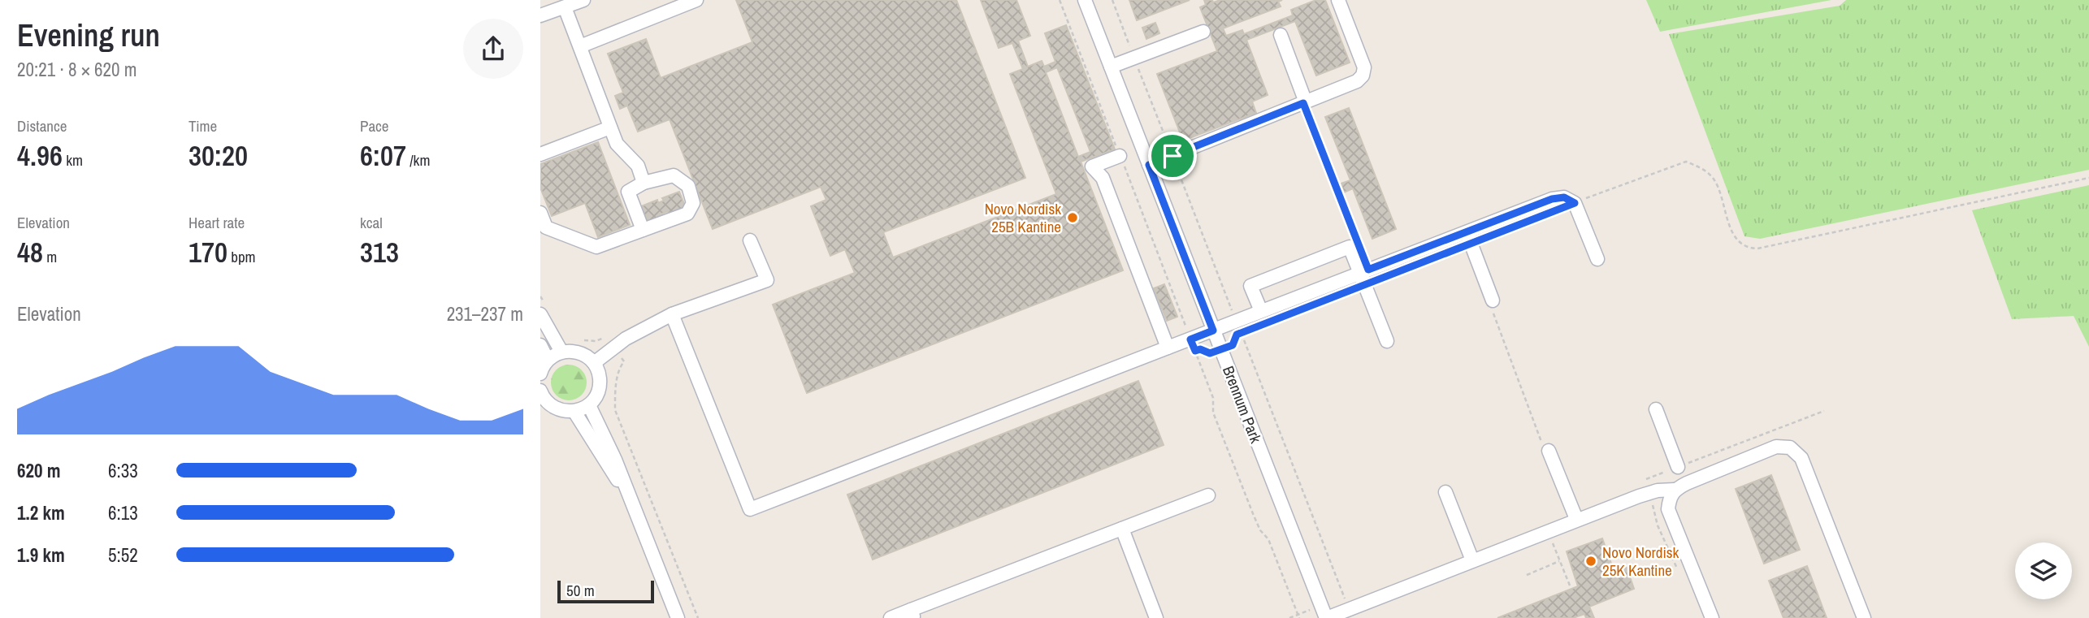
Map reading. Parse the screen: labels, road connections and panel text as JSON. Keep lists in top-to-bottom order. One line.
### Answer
{"streets":{"street":["Brennum Park"]},"places":["Novo Nordisk 25B Kantine","Novo Nordisk 25K Kantine"],"scale_bar":"50 m","page":{"heading":["Evening run","20:21 · 8 × 620 m"],"stats":[["Distance","4.96 km"],["Time","30:20"],["Pace","6:07 /km"],["Elevation","48 m"],["Heart rate","170 bpm"],["kcal","313"]],"chart":["Elevation","231–237 m"],"list":[{"name":"620 m","note":"6:33"},{"name":"1.2 km","note":"6:13"},{"name":"1.9 km","note":"5:52"}],"scale":"50 m"}}
